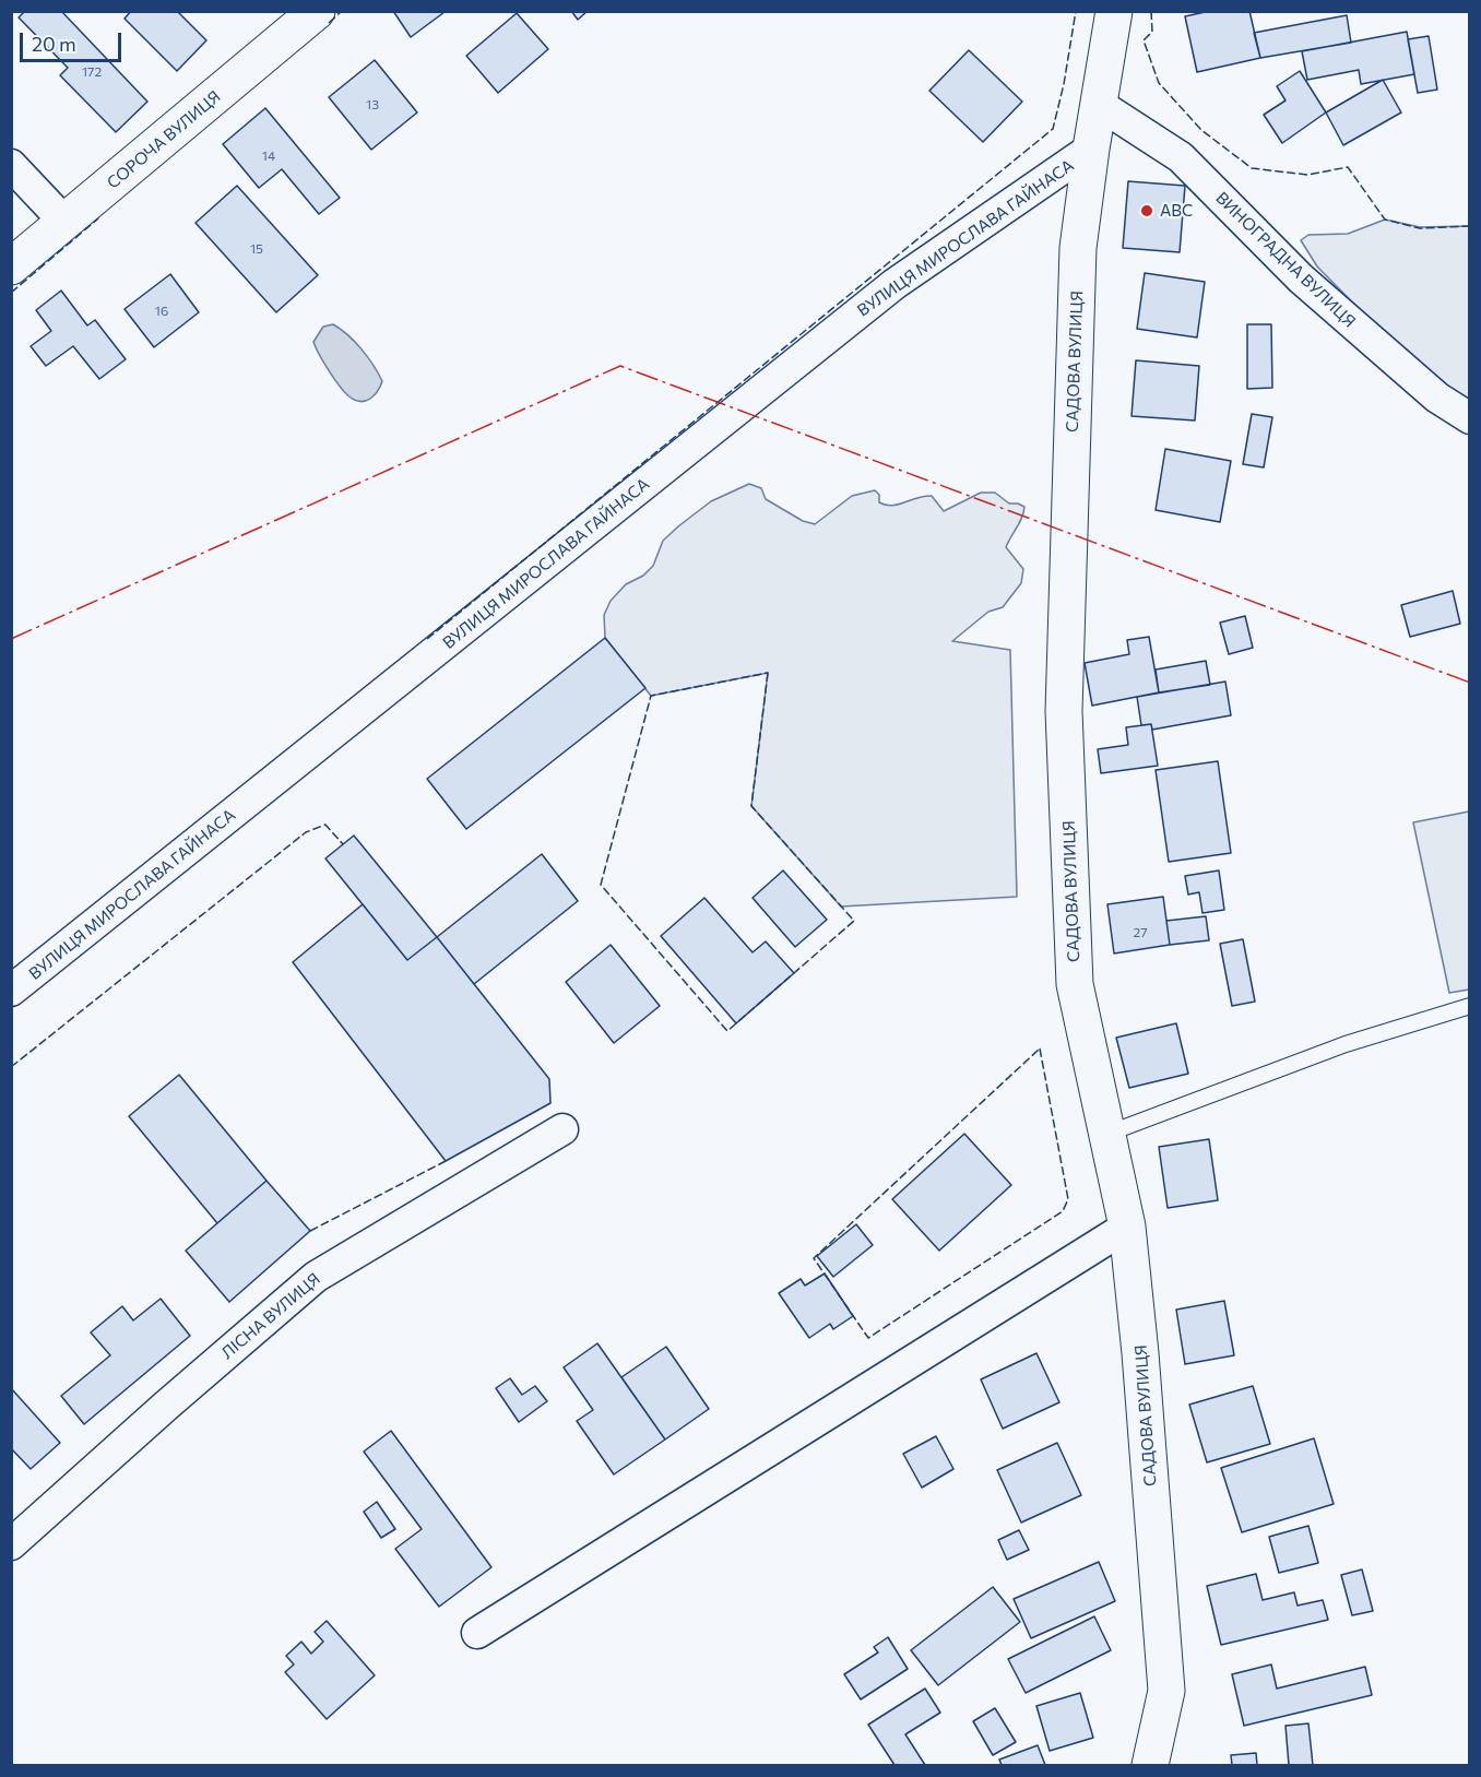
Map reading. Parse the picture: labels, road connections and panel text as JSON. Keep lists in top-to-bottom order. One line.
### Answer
{"streets":{"street":["СОРОЧА ВУЛИЦЯ","ВУЛИЦЯ МИРОСЛАВА ГАЙНАСА","ВИНОГРАДНА ВУЛИЦЯ","САДОВА ВУЛИЦЯ","ЛІСНА ВУЛИЦЯ"]},"crossings":[["ВУЛИЦЯ МИРОСЛАВА ГАЙНАСА","САДОВА ВУЛИЦЯ"],["ВИНОГРАДНА ВУЛИЦЯ","САДОВА ВУЛИЦЯ"]],"places":["ABC"],"house_numbers":["172","13","14","15","16","27"],"scale_bar":"20 m"}
